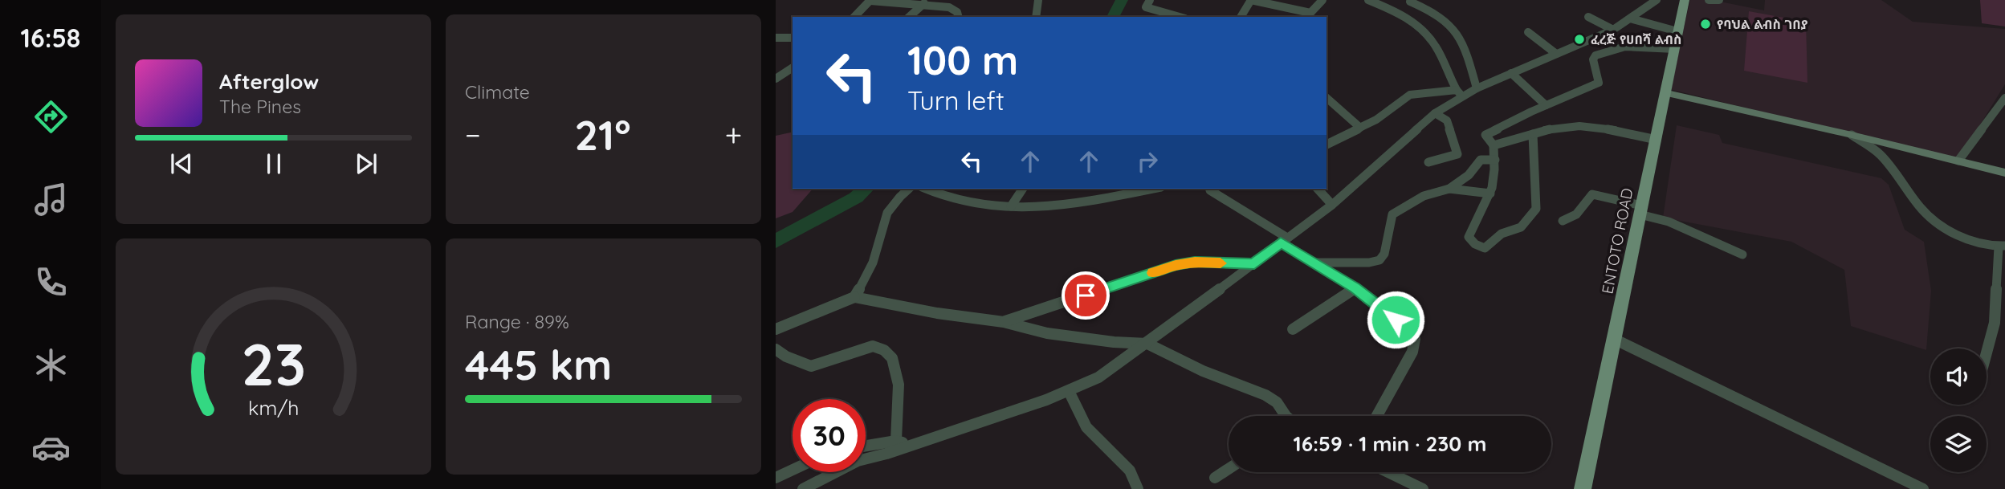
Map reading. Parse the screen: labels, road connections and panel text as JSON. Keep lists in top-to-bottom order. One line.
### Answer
{"streets":{"main road":["ENTOTO ROAD"]},"places":["የባህል ልብስ ገበያ","ፈረጅ የሀበሻ ልብስ"],"page":{"tabs":"16:58","tile":["Climate",["Range · 89%","445 km"]],"turn":["100 m","Turn left"],"song":["Afterglow","The Pines"],"heat":["−","21°","+"],"limit":"30","trip":"16:59 · 1 min · 230 m","gauge":["23","km/h"]}}
